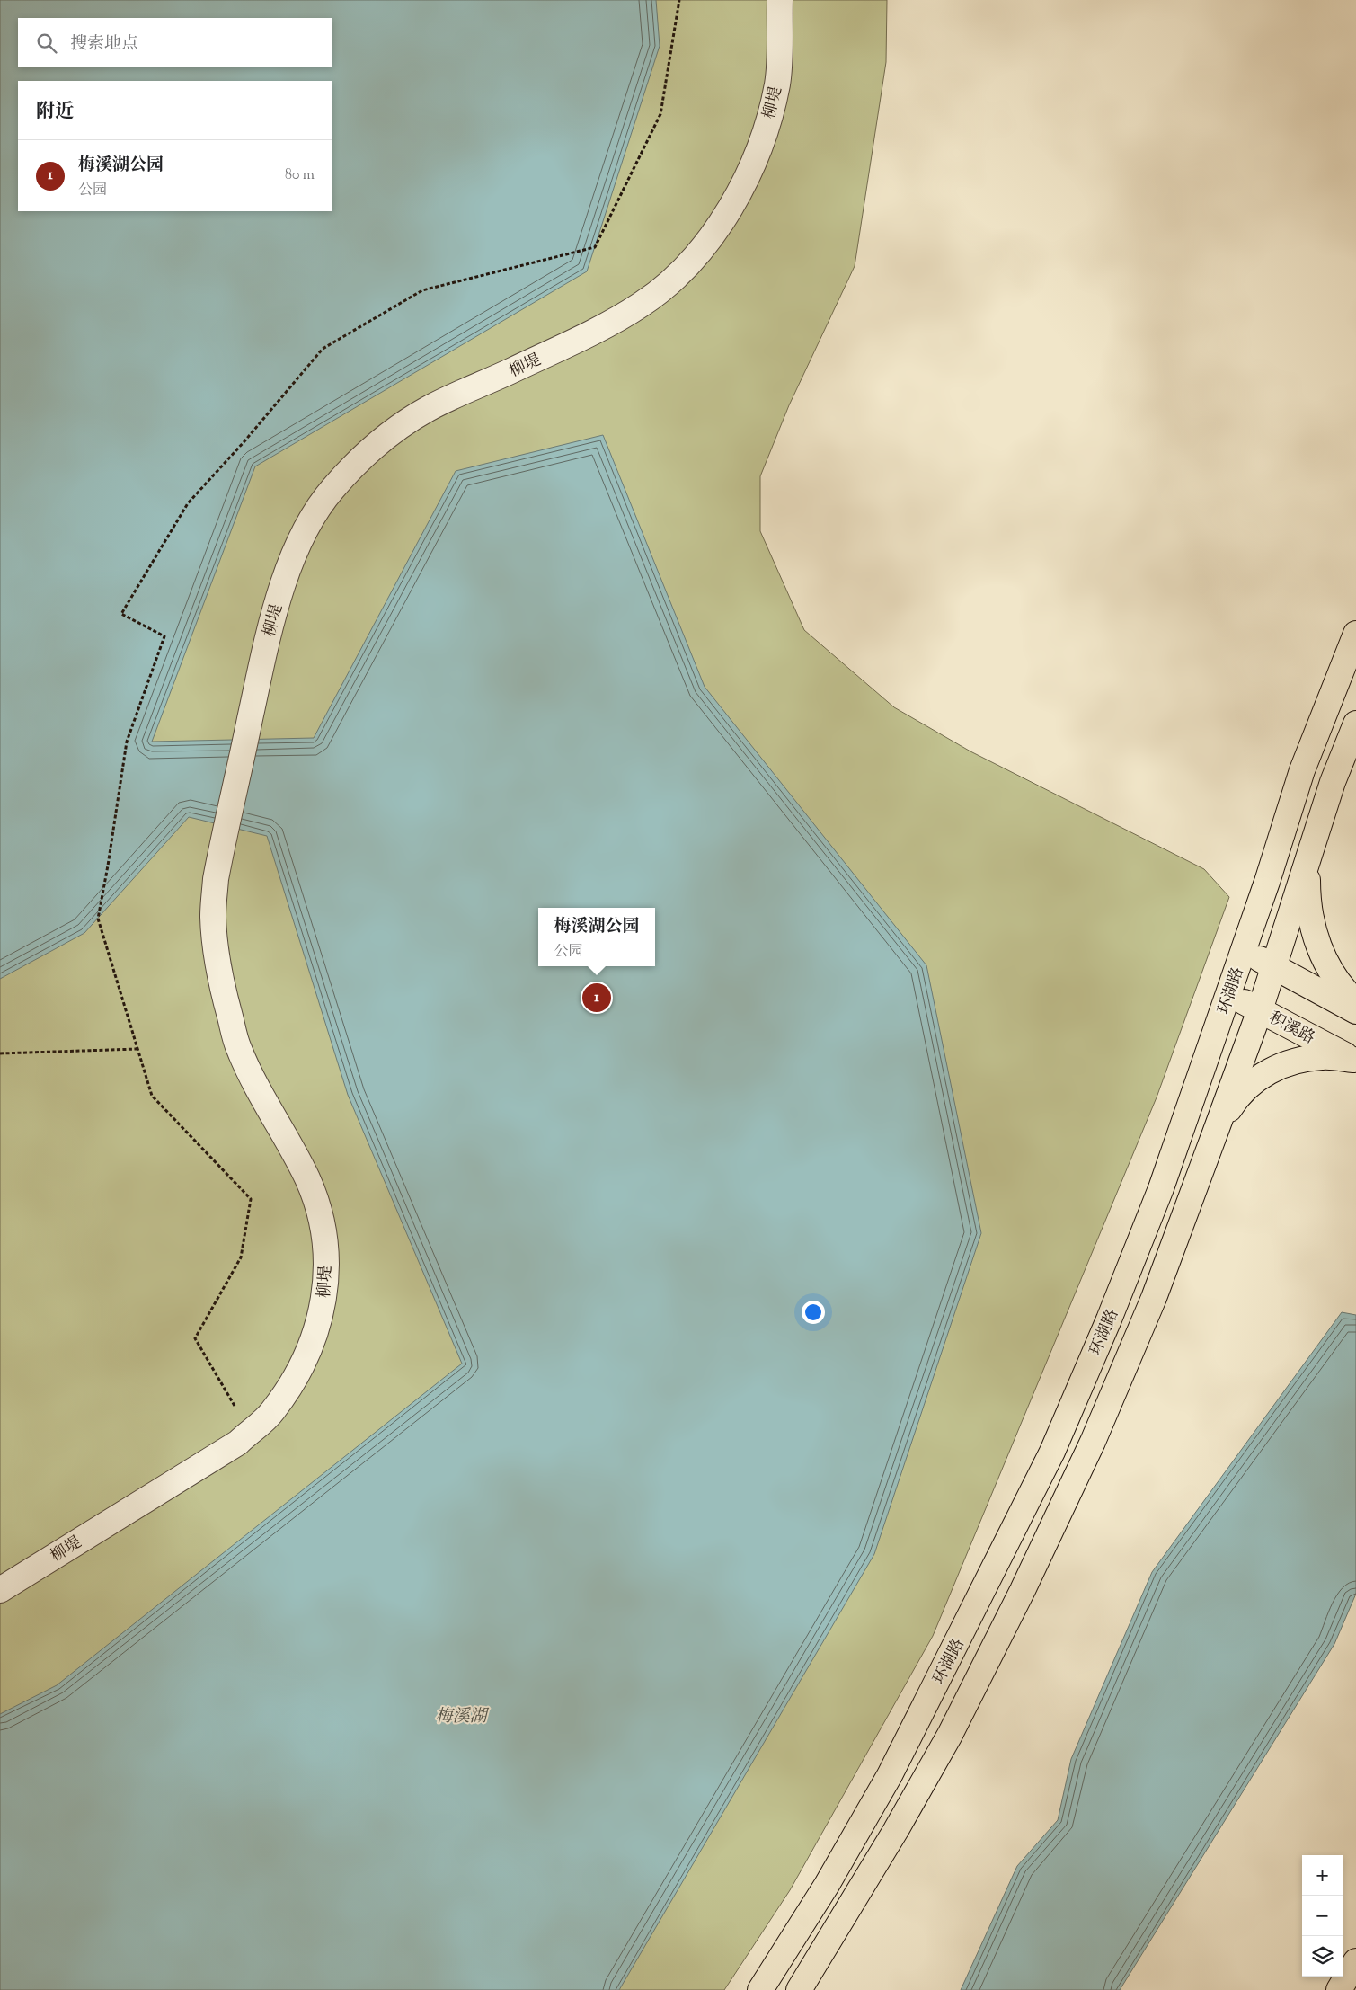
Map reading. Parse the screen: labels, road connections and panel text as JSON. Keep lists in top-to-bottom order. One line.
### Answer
{"streets":{"main road":["环湖路","积溪路"],"street":["柳堤"]},"crossings":[["环湖路","积溪路"]],"water":["梅溪湖"],"page":{"search":"搜索地点","heading":"附近","list":[{"mark":"1","name":"梅溪湖公园","note":"公园","value":"80 m"}],"popup":["梅溪湖公园","公园"],"pins":"1","map_buttons":["+","−"]}}
